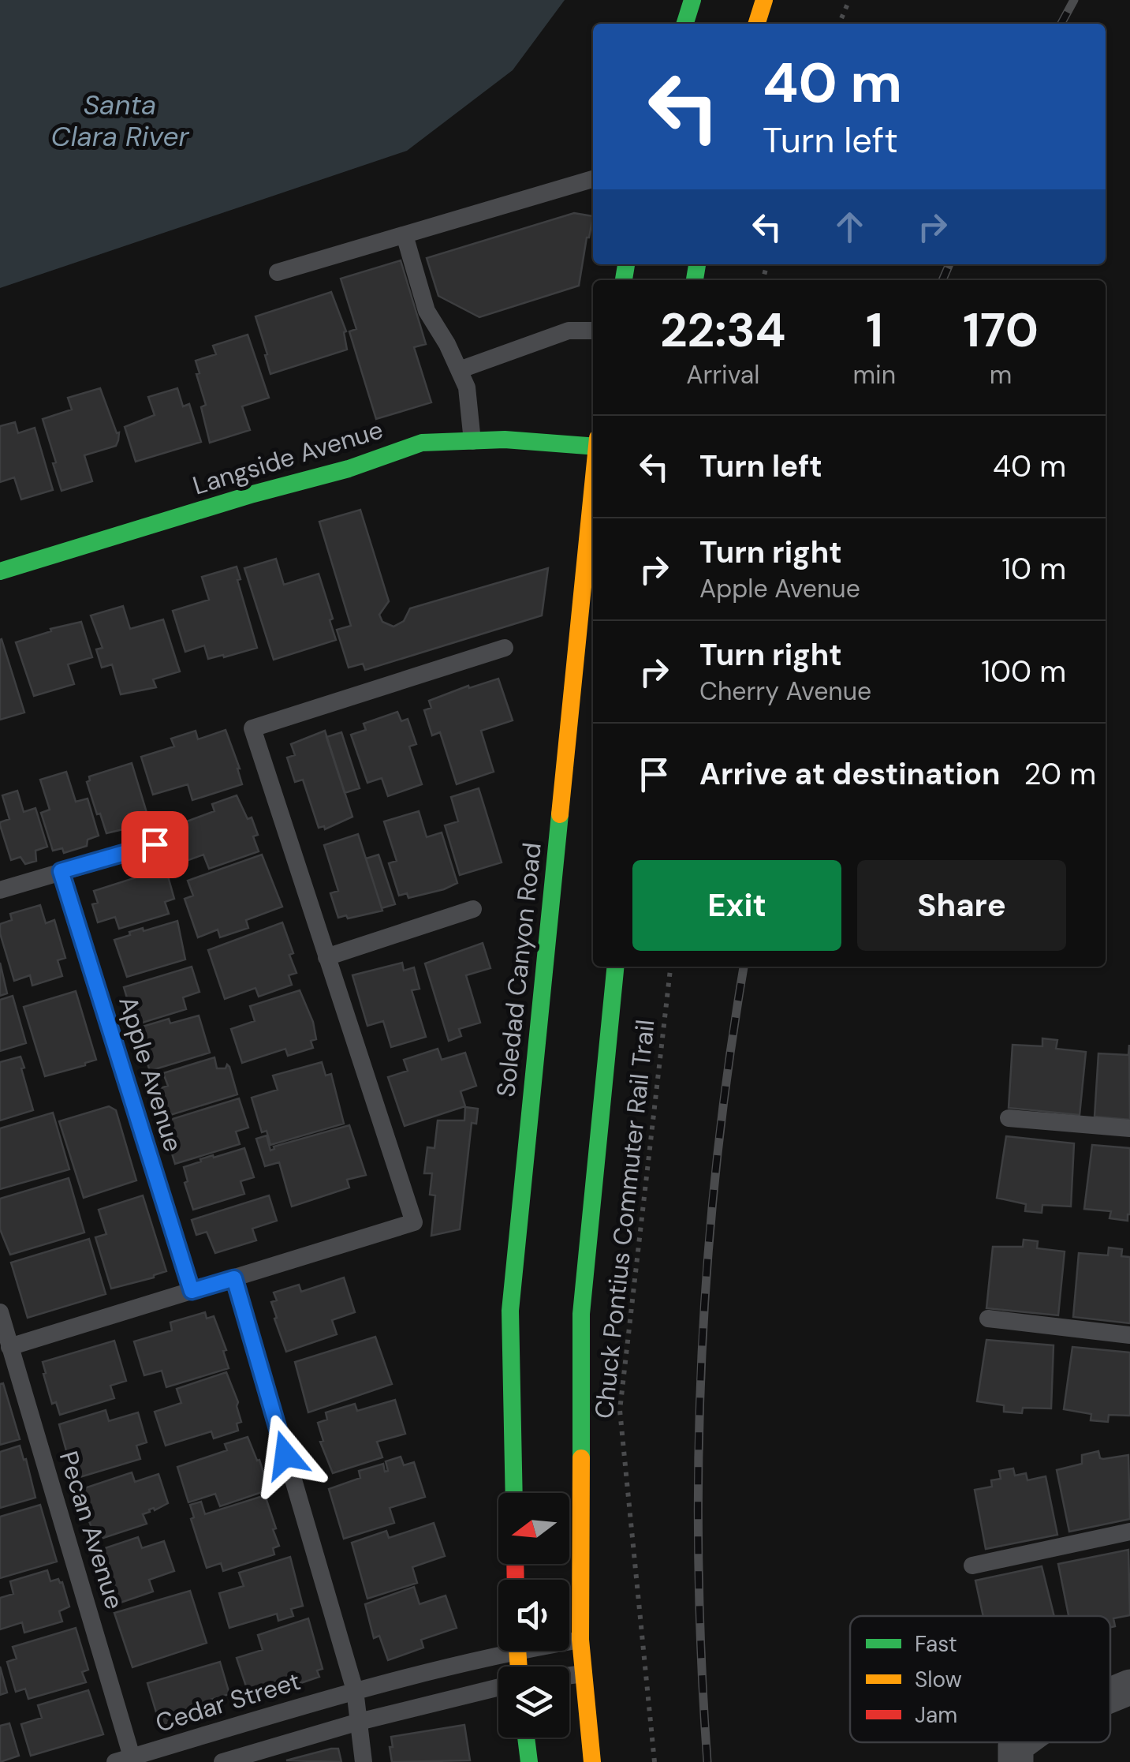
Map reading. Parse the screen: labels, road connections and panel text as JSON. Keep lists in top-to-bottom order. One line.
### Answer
{"streets":{"main road":["Langside Avenue","Soledad Canyon Road"],"lane":["Apple Avenue","Pecan Avenue","Cedar Street"],"path":["Chuck Pontius Commuter Rail Trail"]},"crossings":[["Pecan Avenue","Cedar Street"]],"water":["Santa Clara River"],"legend":["Fast","Slow","Jam"],"north":"left","page":{"turn":["40 m","Turn left"],"eta":["22:34","Arrival","1","min","170","m"],"list":[{"name":"Turn left","value":"40 m"},{"name":"Turn right","note":"Apple Avenue","value":"10 m"},{"name":"Turn right","note":"Cherry Avenue","value":"100 m"},{"name":"Arrive at destination","value":"20 m"}],"buttons":["Exit","Share"]}}
